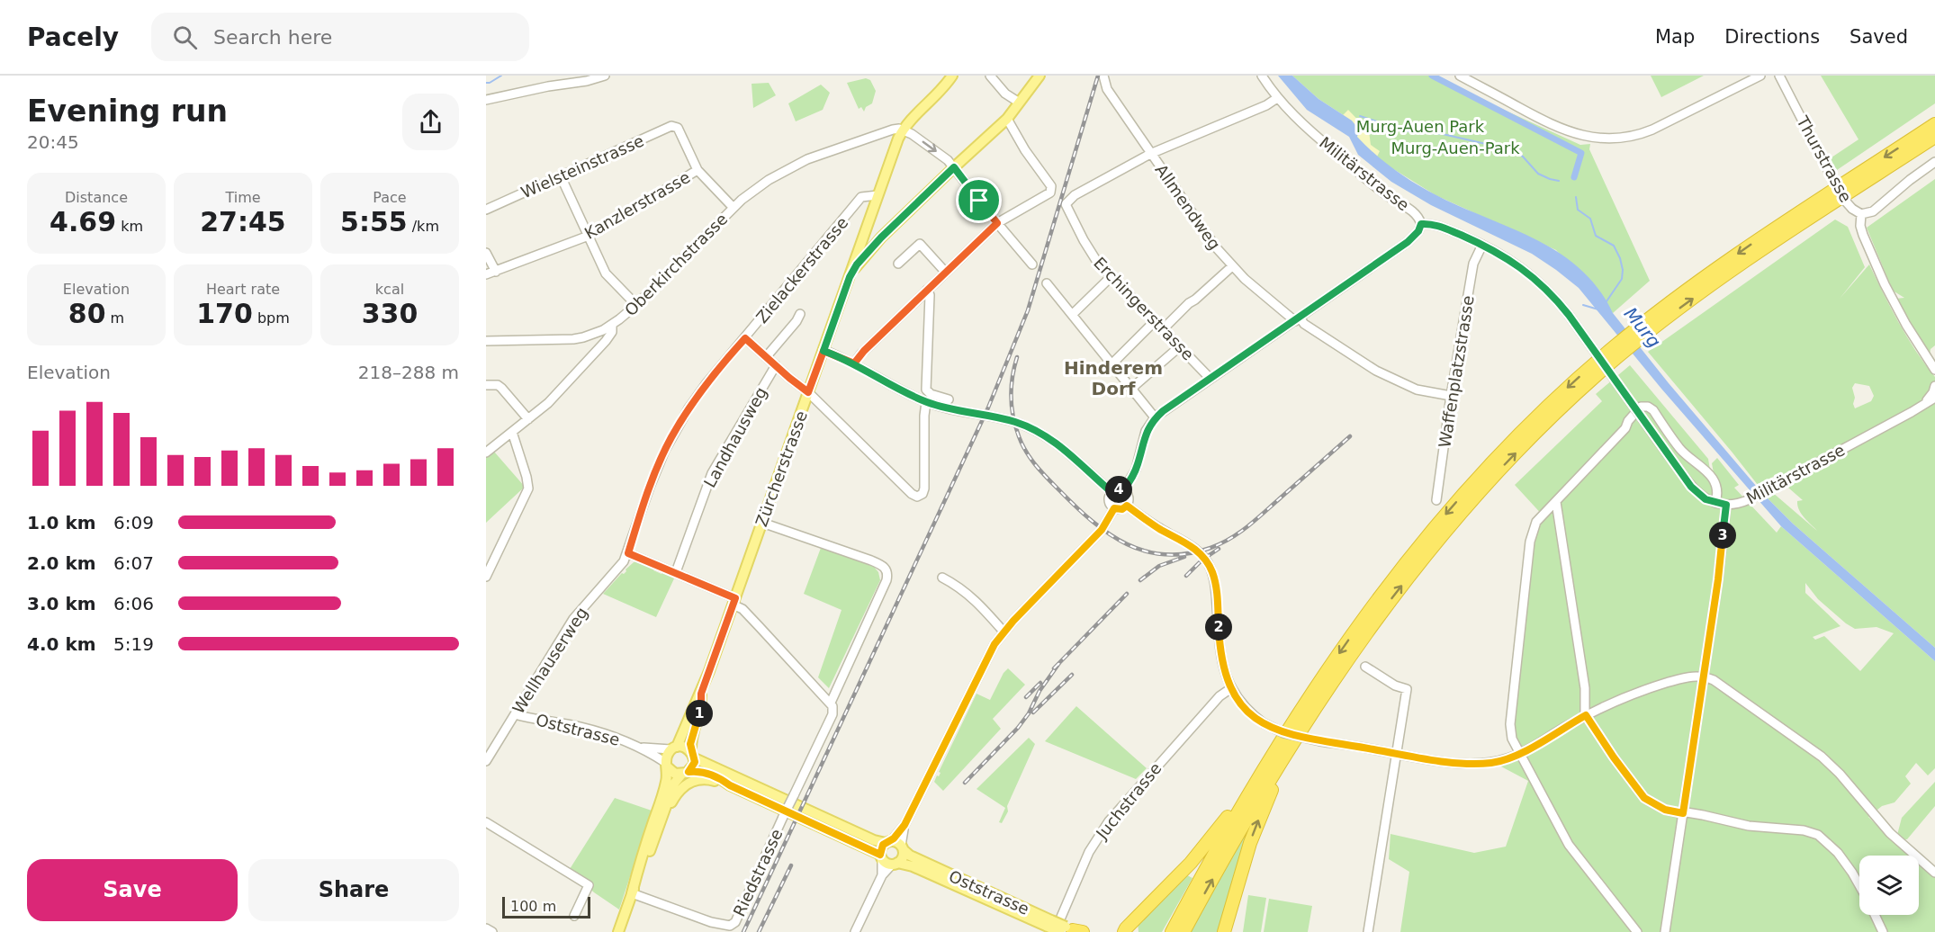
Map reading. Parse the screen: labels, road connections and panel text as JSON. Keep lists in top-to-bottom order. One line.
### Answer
{"streets":{"main road":["Zürcherstrasse","Oststrasse"],"street":["Thurstrasse","Wielsteinstrasse","Militärstrasse","Kanzlerstrasse","Allmendweg","Oberkirchstrasse","Zielackerstrasse","Erchingerstrasse","Waffenplatzstrasse","Landhausweg","Wellhauserweg","Juchstrasse","Riedstrasse"]},"crossings":[["Thurstrasse","Militärstrasse"],["Wielsteinstrasse","Kanzlerstrasse"],["Militärstrasse","Waffenplatzstrasse"],["Allmendweg","Erchingerstrasse"],["Allmendweg","Waffenplatzstrasse"],["Oberkirchstrasse","Zürcherstrasse"],["Zielackerstrasse","Zürcherstrasse"],["Zielackerstrasse","Wellhauserweg"],["Zürcherstrasse","Oststrasse"],["Zürcherstrasse","Riedstrasse"],["Wellhauserweg","Oststrasse"],["Oststrasse","Juchstrasse"]],"districts":["Hinderem Dorf"],"water":["Murg"],"parks":["Murg-Auen Park","Murg-Auen-Park"],"scale_bar":"100 m","page":{"header":"Pacely","search":"Search here","nav":["Map","Directions","Saved"],"heading":["Evening run","20:45"],"stats":[["Distance","4.69 km"],["Time","27:45"],["Pace","5:55 /km"],["Elevation","80 m"],["Heart rate","170 bpm"],["kcal","330"]],"chart":["Elevation","218–288 m"],"pins":["4","3","2","1"],"list":[{"name":"1.0 km","note":"6:09"},{"name":"2.0 km","note":"6:07"},{"name":"3.0 km","note":"6:06"},{"name":"4.0 km","note":"5:19"}],"buttons":["Save","Share"],"scale":"100 m"}}
